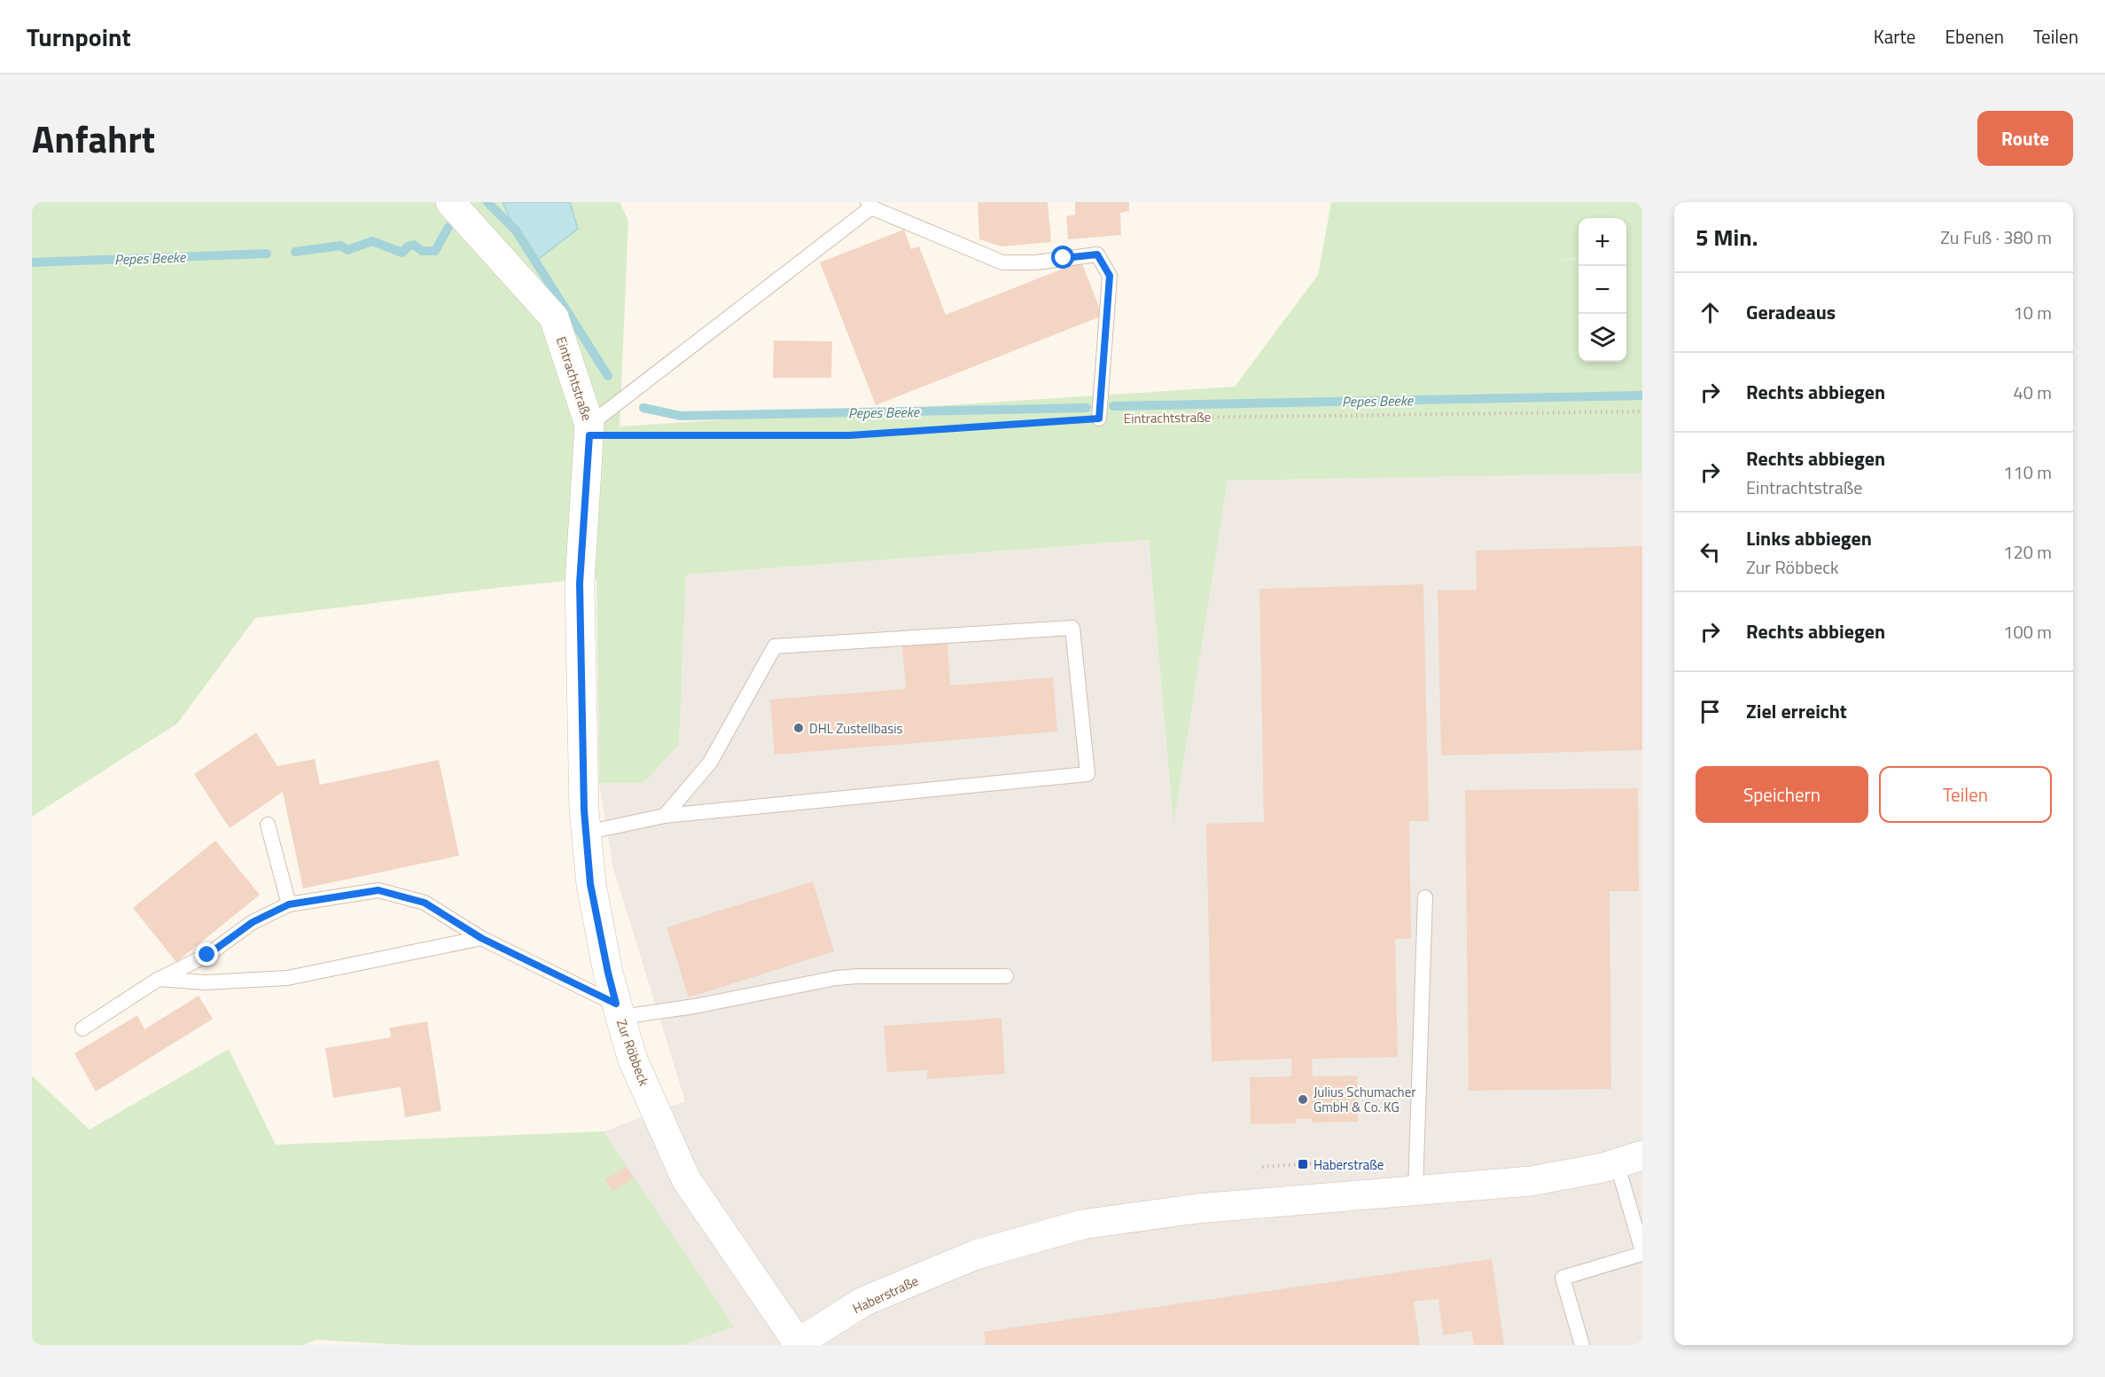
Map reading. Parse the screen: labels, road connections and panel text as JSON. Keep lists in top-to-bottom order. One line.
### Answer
{"streets":{"street":["Eintrachtstraße","Zur Röbbeck","Haberstraße"]},"crossings":[["Eintrachtstraße","Zur Röbbeck"],["Zur Röbbeck","Haberstraße"]],"water":["Pepes Beeke"],"places":{"other":["DHL Zustellbasis","Julius Schumacher GmbH & Co. KG"],"transit":["Haberstraße"]},"page":{"header":"Turnpoint","nav":["Karte","Ebenen","Teilen"],"title":"Anfahrt","buttons":["Route",["Speichern","Teilen"]],"heading":["5 Min.","Zu Fuß · 380 m"],"map_buttons":["+","−"],"list":[["Geradeaus","10 m"],["Rechts abbiegen","40 m"],["Rechts abbiegen","Eintrachtstraße","110 m"],["Links abbiegen","Zur Röbbeck","120 m"],["Rechts abbiegen","100 m"],"Ziel erreicht"]}}
